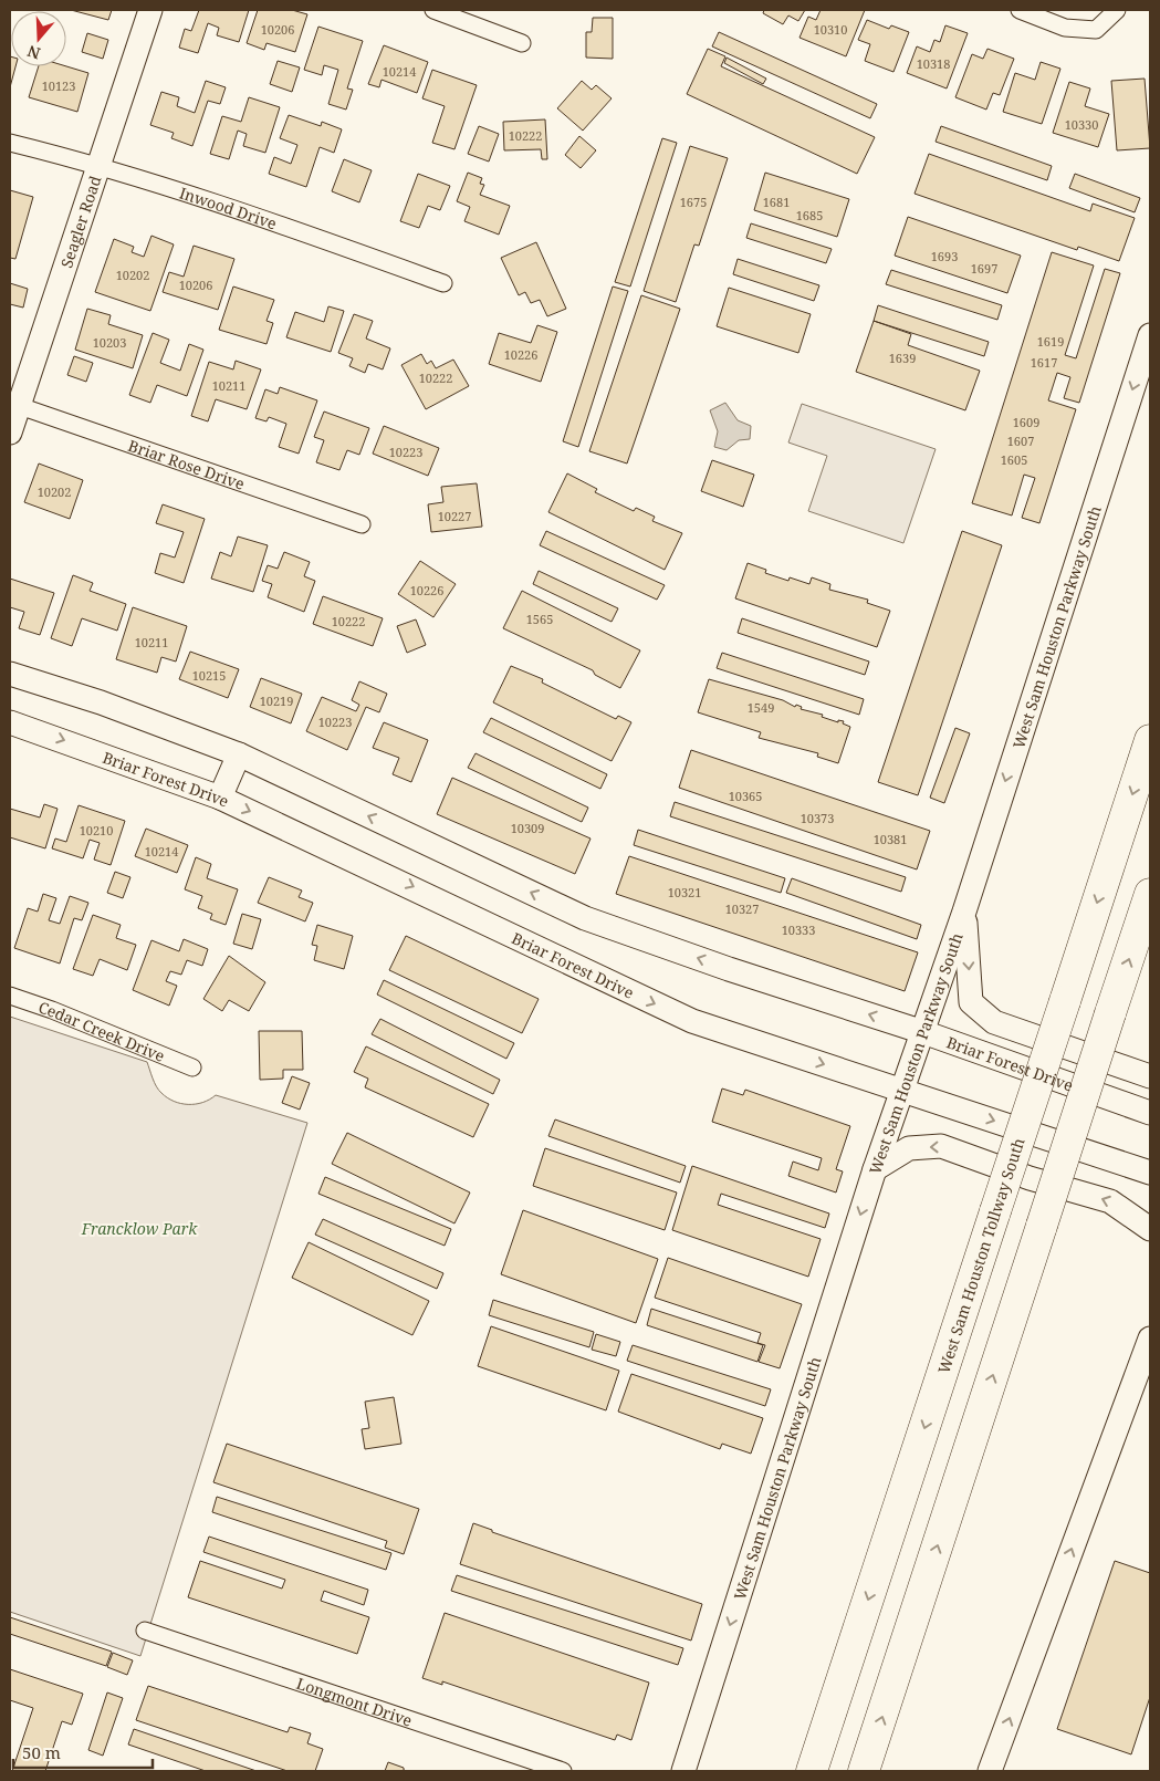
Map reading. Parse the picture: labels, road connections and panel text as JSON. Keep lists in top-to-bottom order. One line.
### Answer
{"streets":{"highway":["West Sam Houston Tollway South"],"main road":["Seagler Road","West Sam Houston Parkway South","Briar Forest Drive"],"street":["Inwood Drive","Briar Rose Drive","Cedar Creek Drive","Longmont Drive"]},"crossings":[["Inwood Drive","Seagler Road"],["Seagler Road","Briar Rose Drive"],["West Sam Houston Parkway South","Briar Forest Drive"]],"one_way":["West Sam Houston Parkway South"],"parks":["Francklow Park"],"house_numbers":["10206","10310","10318","10214","10123","10330","10222","1675","1681","1685","1693","1697","10202","10206","1619","10203","10226","1639","1617","10222","10211","1609","1607","10223","1605","10202","10227","10226","1565","10222","10211","10215","10219","1549","10223","10365","10373","10309","10210","10381","10214","10321","10327","10333"],"scale_bar":"50 m","north":"bottom"}
